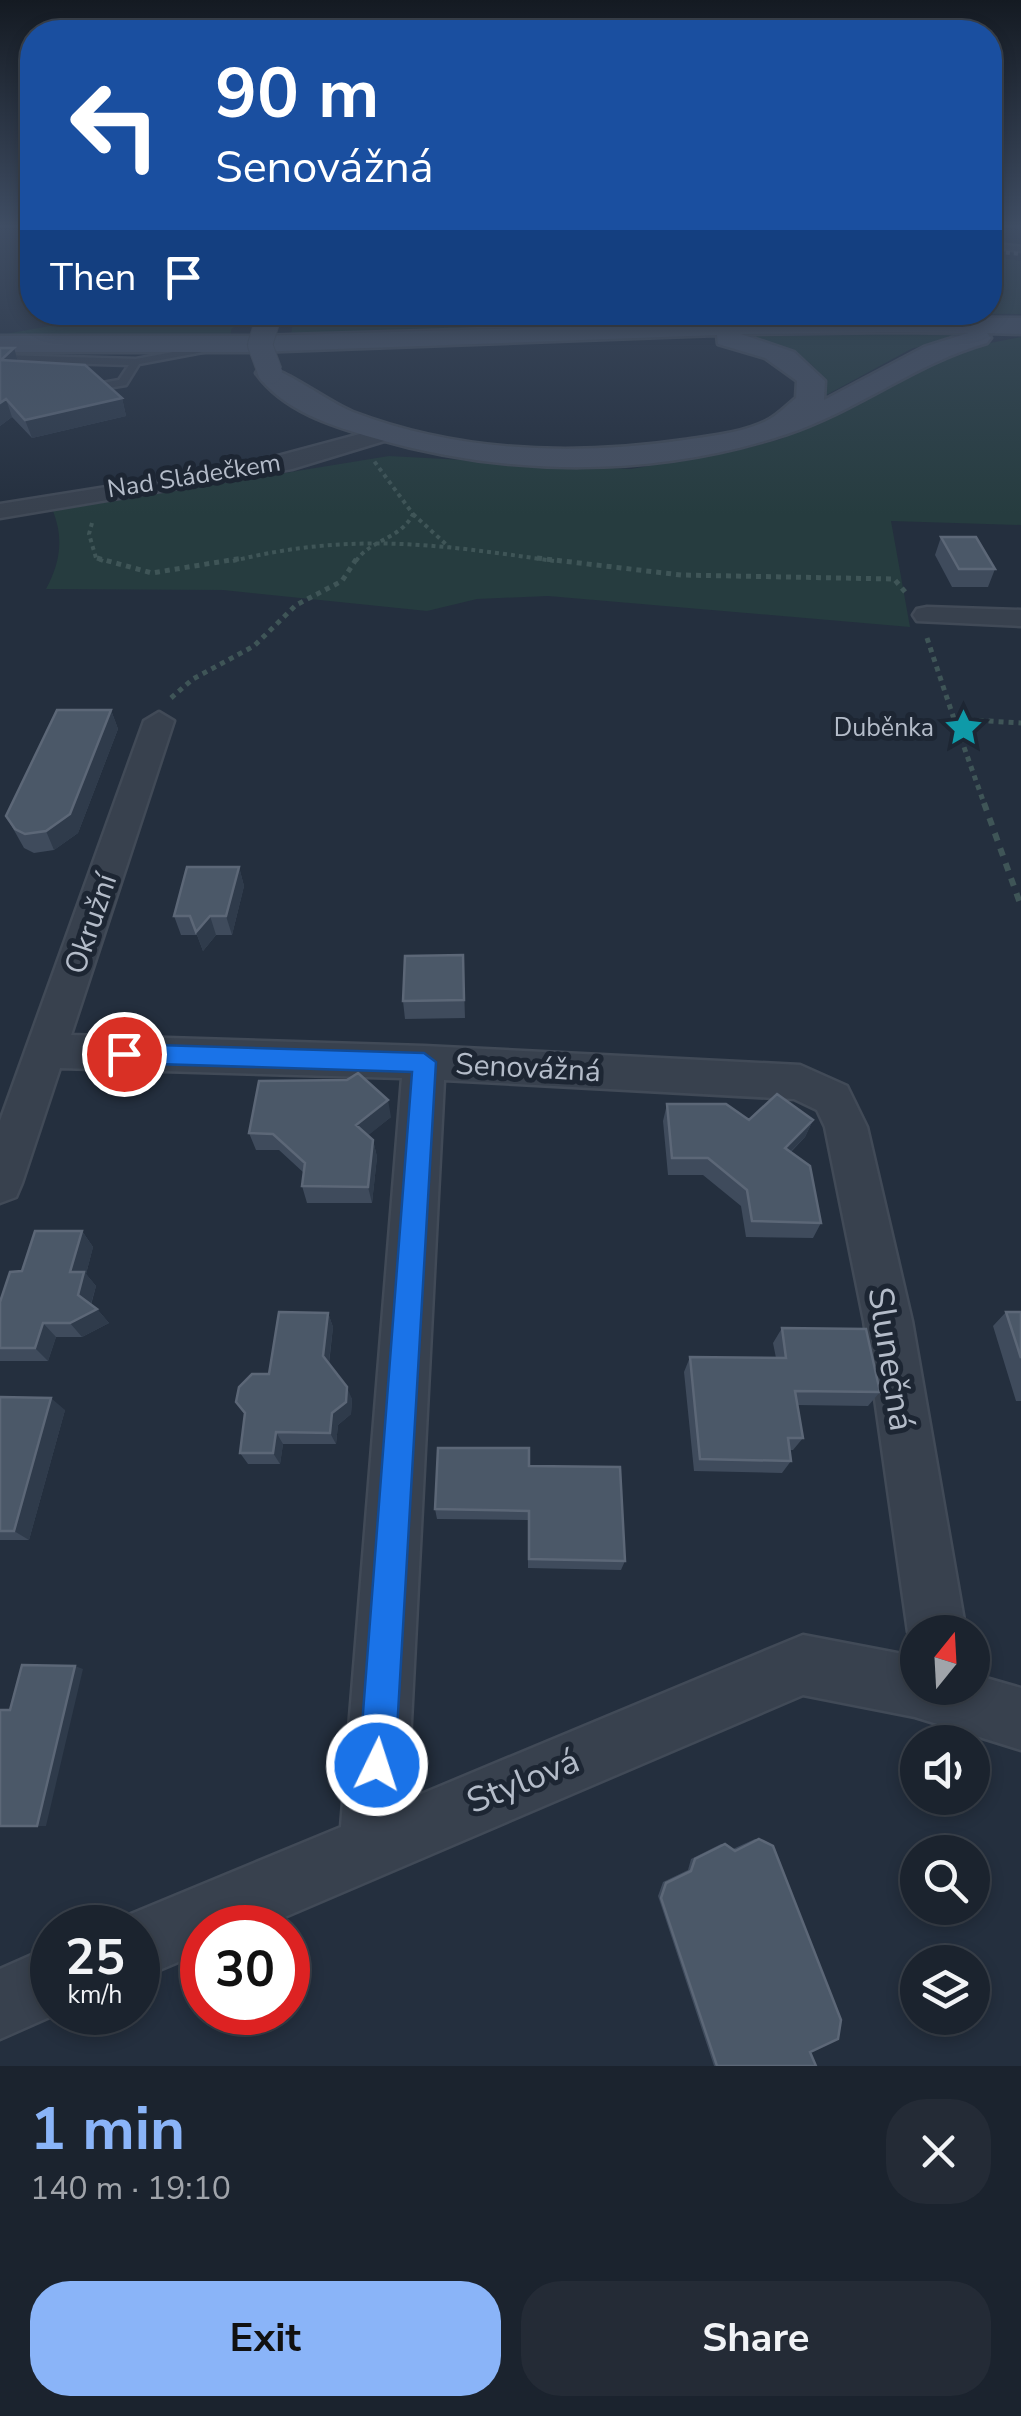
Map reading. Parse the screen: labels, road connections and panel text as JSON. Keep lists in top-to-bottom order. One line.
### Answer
{"streets":{"street":["Nad Sládečkem","Okružní","Senovážná","Slunečná","Stylová"]},"crossings":[["Okružní","Senovážná"],["Senovážná","Slunečná"]],"places":{"place":["Duběnka"]},"north":"top","page":{"turn":["90 m","Senovážná"],"then":"Then","speed":"25 km/h","limit":"30","heading":["1 min","140 m · 19:10"],"buttons":["Exit","Share"]}}
